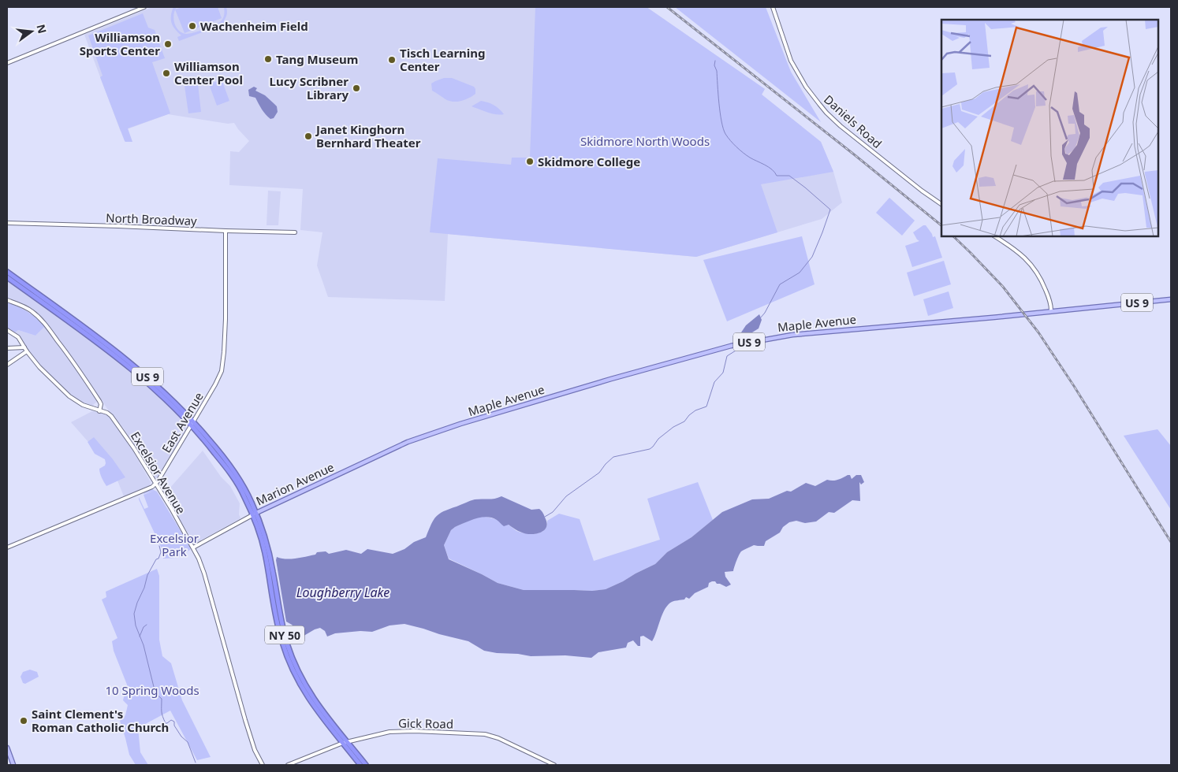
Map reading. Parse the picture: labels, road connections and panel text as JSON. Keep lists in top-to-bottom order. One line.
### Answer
{"streets":{"highway":["US 9","NY 50"],"main road":["Maple Avenue","Marion Avenue"],"street":["Daniels Road","North Broadway","East Avenue","Excelsior Avenue","Gick Road"]},"crossings":[["North Broadway","East Avenue"],["US 9","East Avenue"],["US 9","Marion Avenue"],["US 9","NY 50"],["Maple Avenue","Marion Avenue"],["East Avenue","Excelsior Avenue"],["Excelsior Avenue","Marion Avenue"],["Marion Avenue","NY 50"],["NY 50","Gick Road"]],"water":["Loughberry Lake"],"parks":["Skidmore North Woods","Excelsior Park","10 Spring Woods"],"places":["Wachenheim Field","Williamson Sports Center","Tang Museum","Tisch Learning Center","Williamson Center Pool","Lucy Scribner Library","Janet Kinghorn Bernhard Theater","Skidmore College","Saint Clement's Roman Catholic Church"],"north":"right"}
